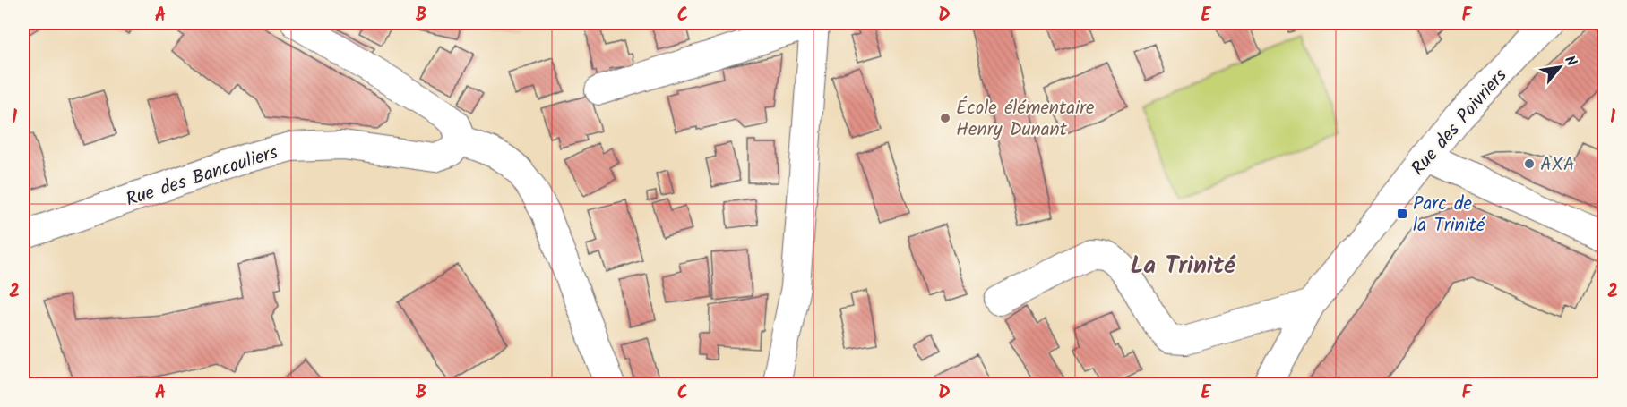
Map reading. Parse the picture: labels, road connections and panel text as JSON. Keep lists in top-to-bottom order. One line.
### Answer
{"streets":{"street":["Rue des Poivriers","Rue des Bancouliers"]},"districts":["La Trinité"],"places":{"other":["École élémentaire Henry Dunant","AXA"],"transit":["Parc de la Trinité"]},"north":"top right","grid":{"columns":["A","B","C","D","E","F"],"rows":["1","2"]}}
